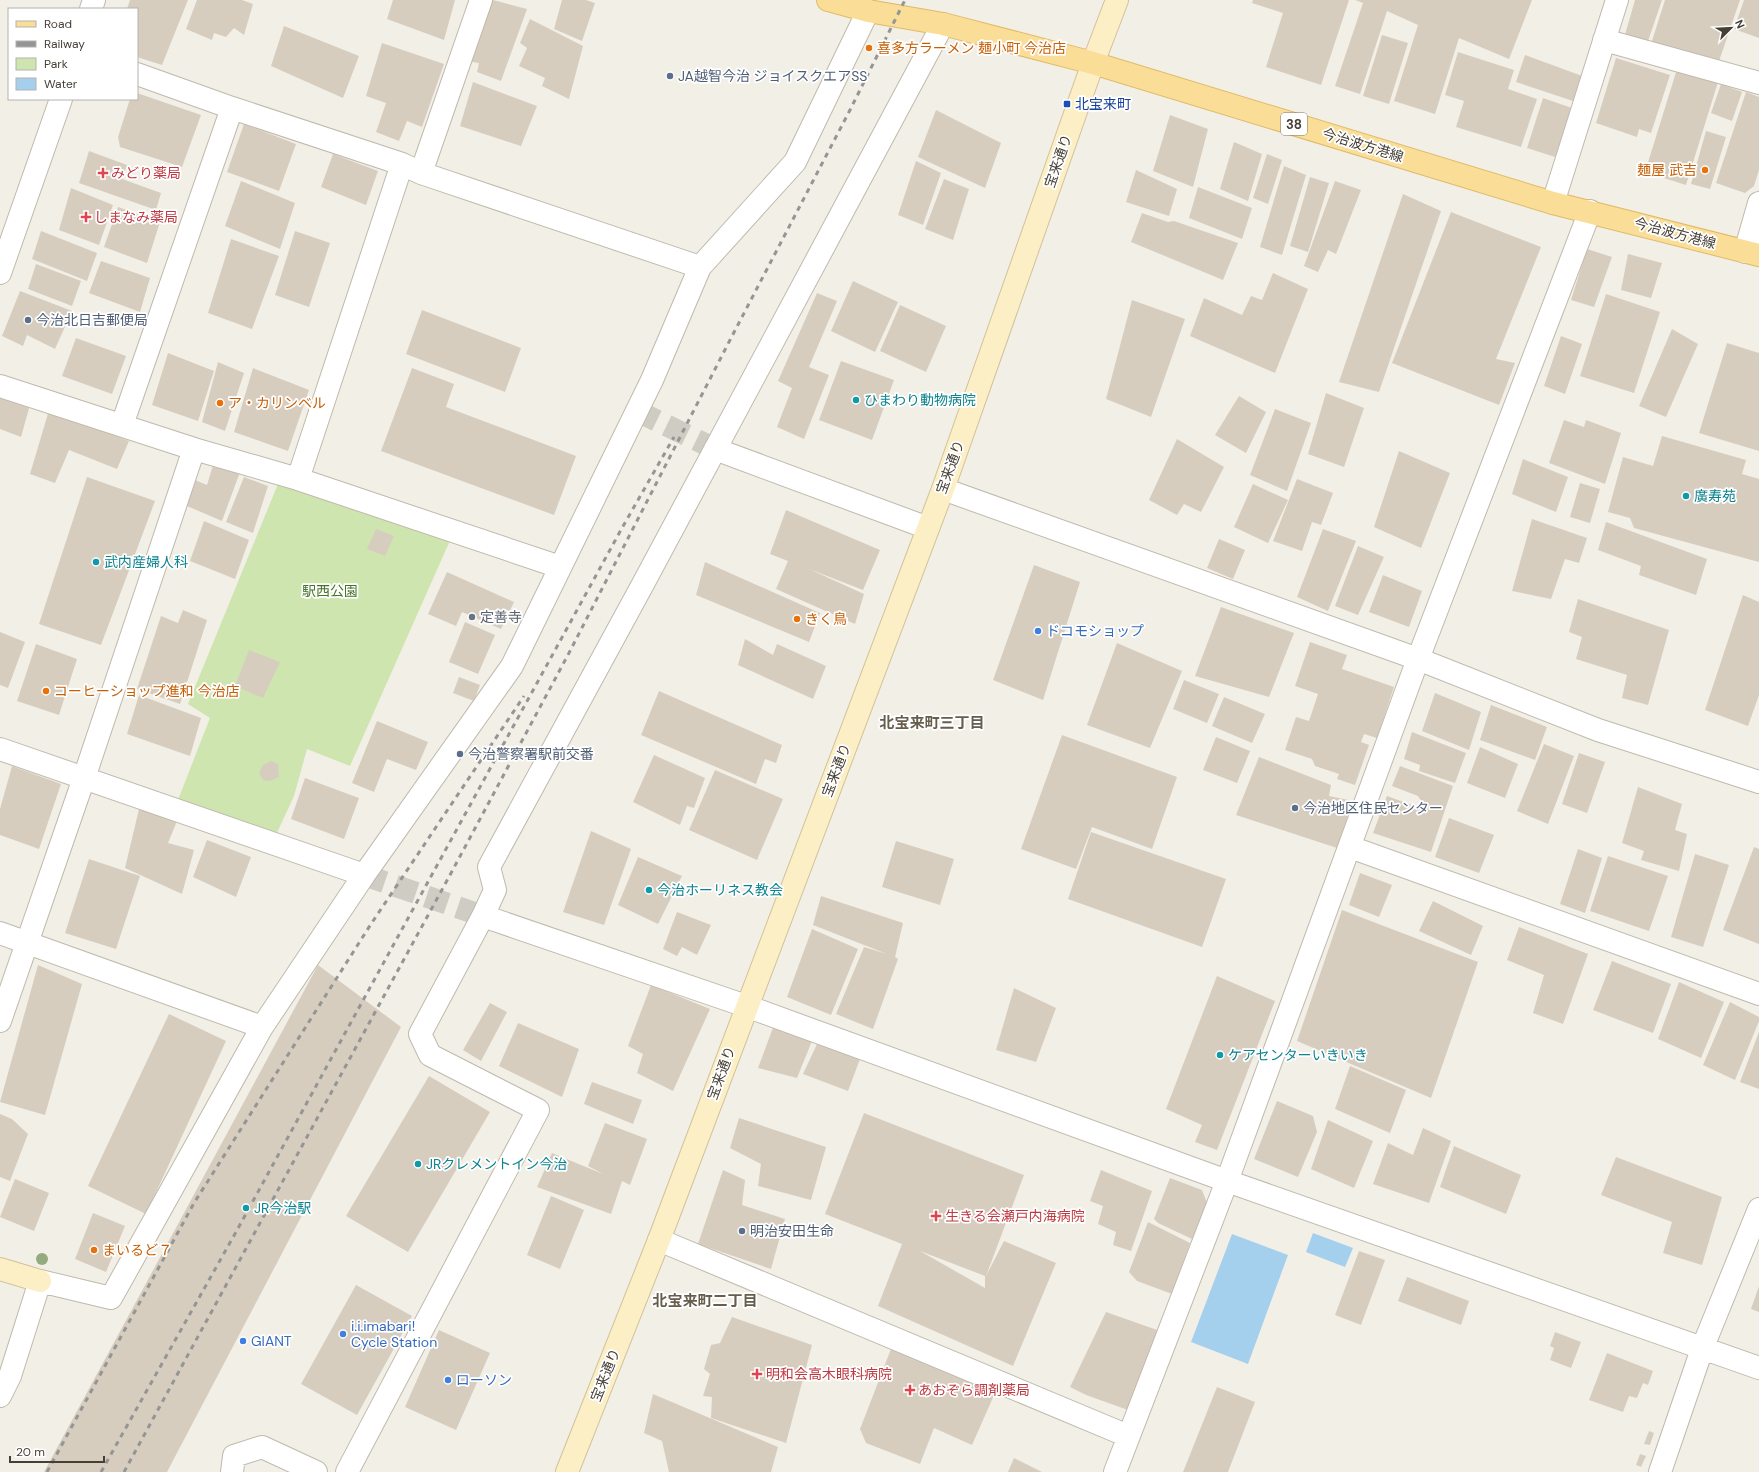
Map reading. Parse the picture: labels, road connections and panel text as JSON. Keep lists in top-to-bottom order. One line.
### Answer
{"streets":{"main road":["38","今治波方港線"],"street":["宝来通り"]},"crossings":[["今治波方港線","宝来通り"]],"districts":["北宝来町三丁目","北宝来町二丁目"],"parks":["駅西公園"],"places":{"other":["喜多方ラーメン 麺小町 今治店","JA越智今治 ジョイスクエアSS","麺屋 武吉","今治北日吉郵便局","ひまわり動物病院","ア・カリンベル","廣寿苑","武内産婦人科","定善寺","きく鳥","ドコモショップ","コーヒーショップ進和 今治店","今治警察署駅前交番","今治地区住民センター","今治ホーリネス教会","ケアセンターいきいき","JRクレメントイン今治","JR今治駅","明治安田生命","まいるど７","i.i.imabari! Cycle Station","GIANT","ローソン"],"transit":["北宝来町"],"health":["みどり薬局","しまなみ薬局","生きる会瀬戸内海病院","明和会高木眼科病院","あおぞら調剤薬局"]},"legend":["Road","Railway","Park","Water"],"scale_bar":"20 m","north":"top right"}
